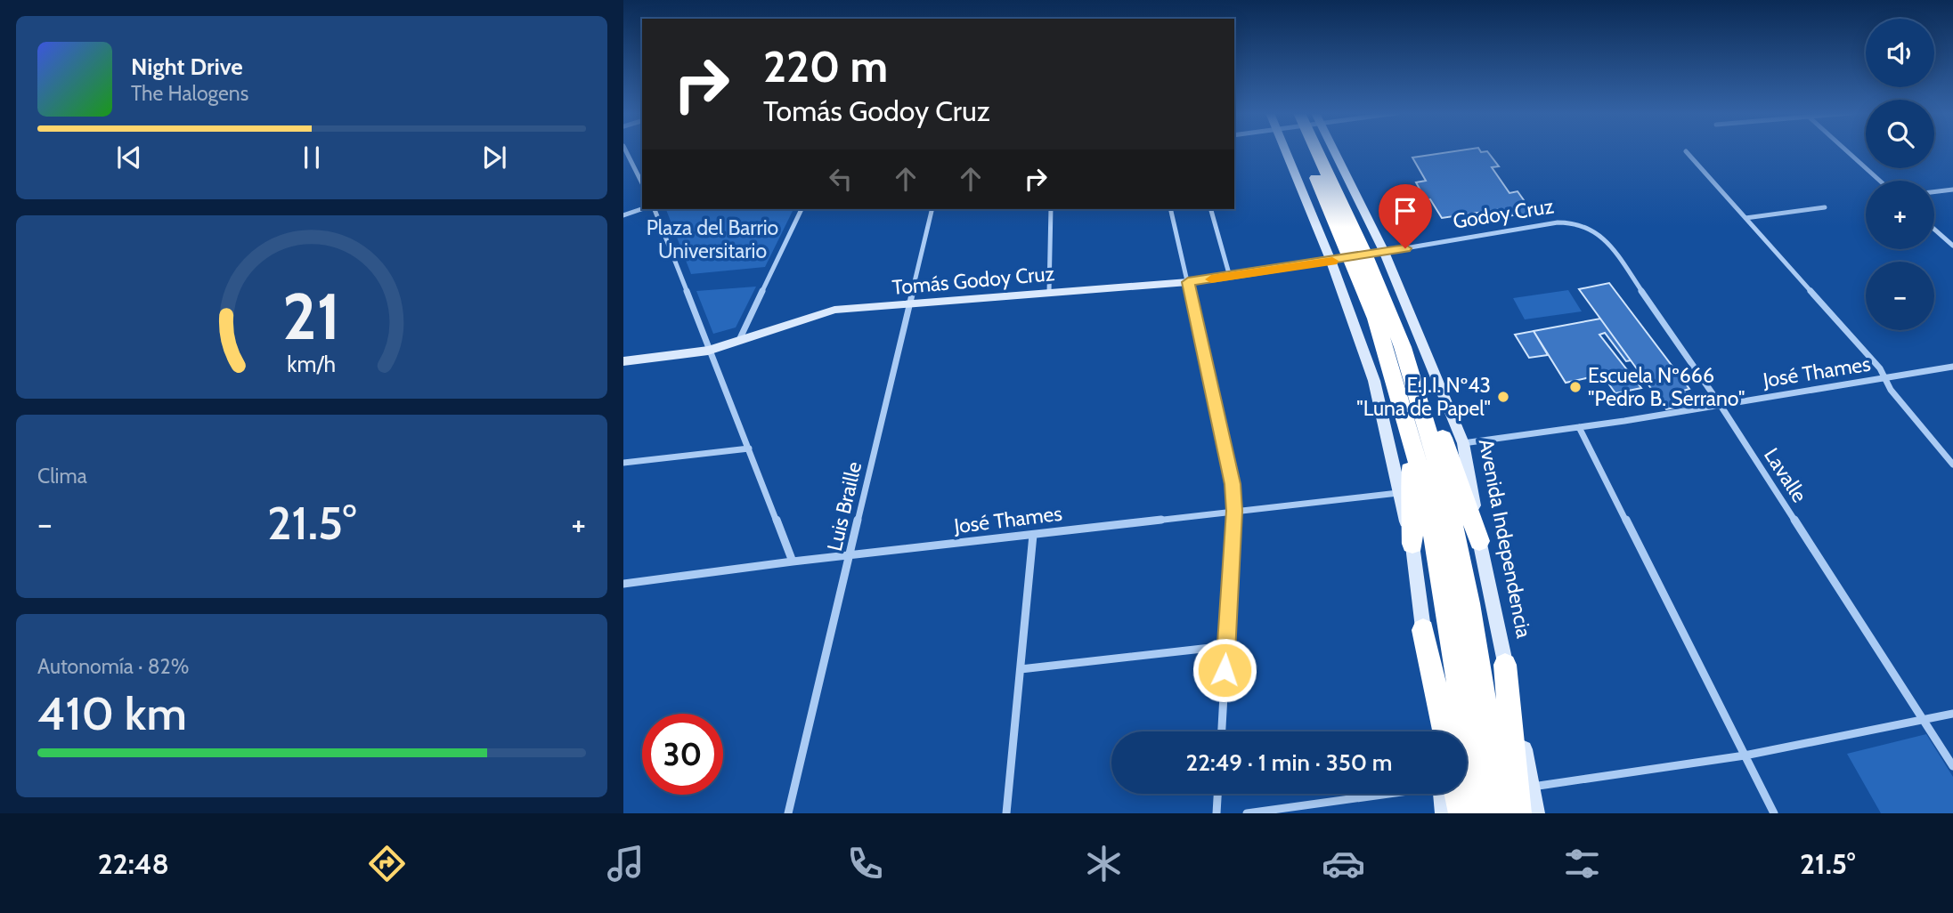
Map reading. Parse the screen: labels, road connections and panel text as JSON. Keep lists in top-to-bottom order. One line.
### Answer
{"streets":{"main road":["Godoy Cruz","Tomás Godoy Cruz","Avenida Independencia"],"street":["José Thames","Lavalle","Luis Braille"]},"crossings":[["Godoy Cruz","Tomás Godoy Cruz"],["Godoy Cruz","Lavalle"],["Godoy Cruz","Avenida Independencia"],["Tomás Godoy Cruz","Luis Braille"],["José Thames","Lavalle"],["José Thames","Luis Braille"],["José Thames","Avenida Independencia"]],"parks":["Plaza del Barrio Universitario"],"places":["Escuela Nº666 \"Pedro B. Serrano\"","E.J.I. Nº43 \"Luna de Papel\""],"page":{"map_buttons":["+","−"],"turn":["220 m","Tomás Godoy Cruz"],"song":["Night Drive","The Halogens"],"tile":["Clima",["Autonomía · 82%","410 km"]],"heat":["−","21.5°","+"],"limit":"30","trip":"22:49 · 1 min · 350 m","tabs":["22:48","21.5°"],"gauge":["21","km/h"]}}
